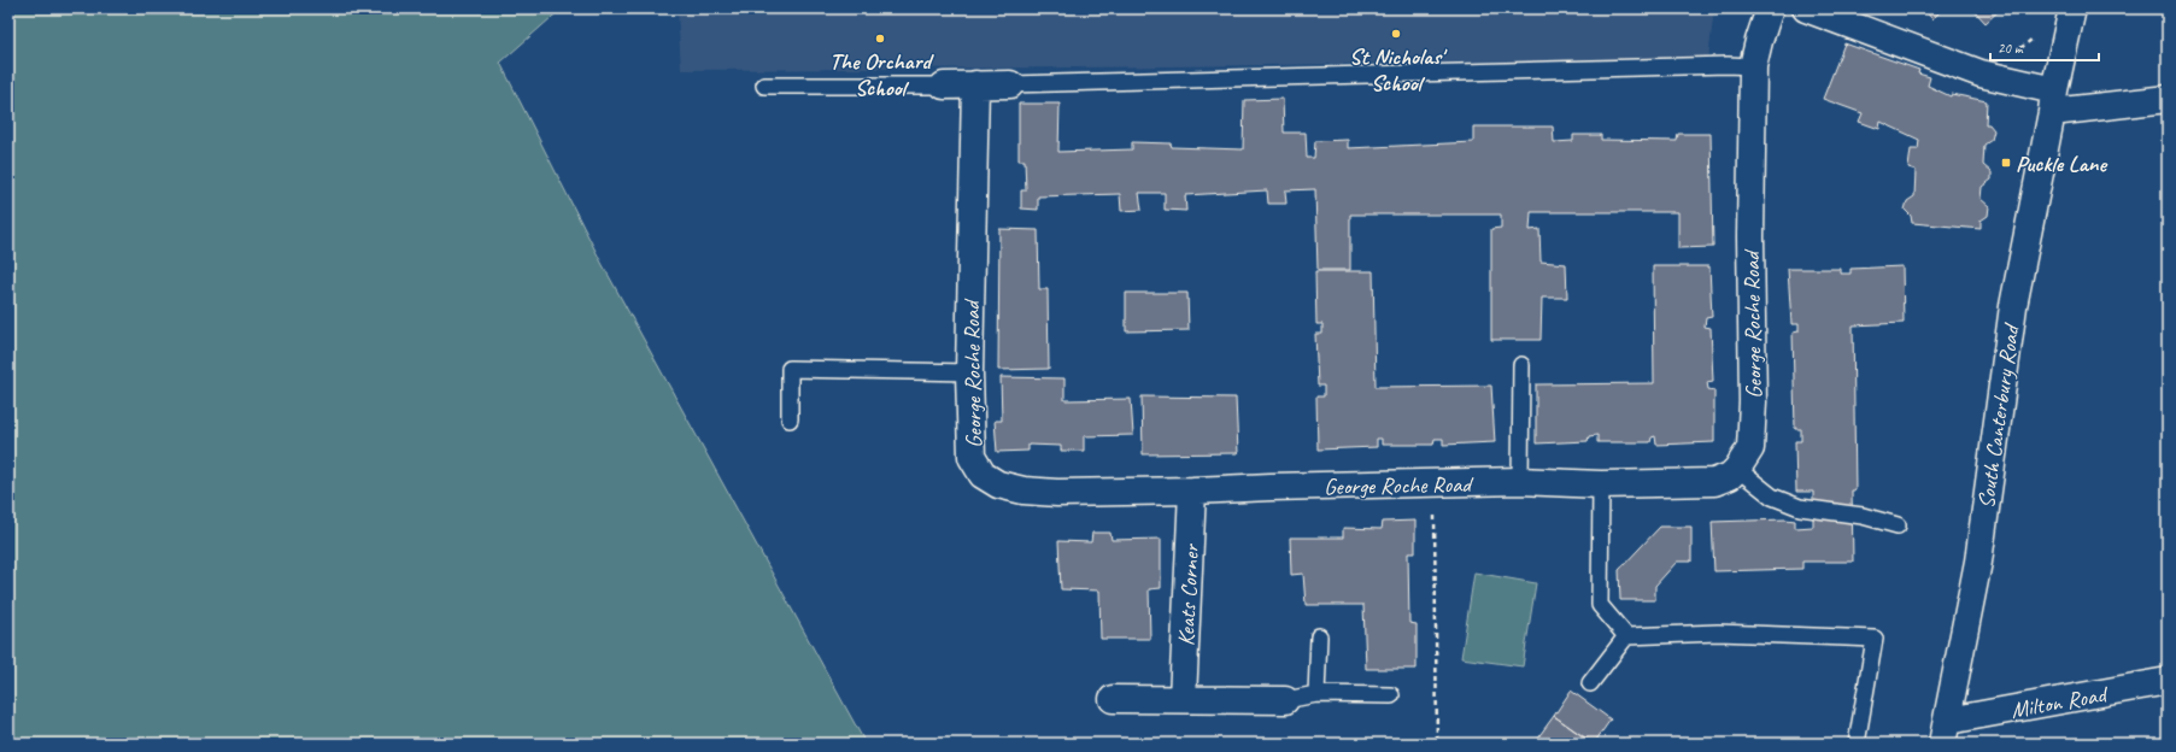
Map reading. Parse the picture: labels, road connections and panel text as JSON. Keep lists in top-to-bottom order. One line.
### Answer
{"streets":{"street":["George Roche Road","South Canterbury Road","Keats Corner","Milton Road"]},"crossings":[["George Roche Road","Keats Corner"],["South Canterbury Road","Milton Road"]],"places":{"other":["St Nicholas' School","The Orchard School"],"transit":["Puckle Lane"]},"scale_bar":"20 m"}
